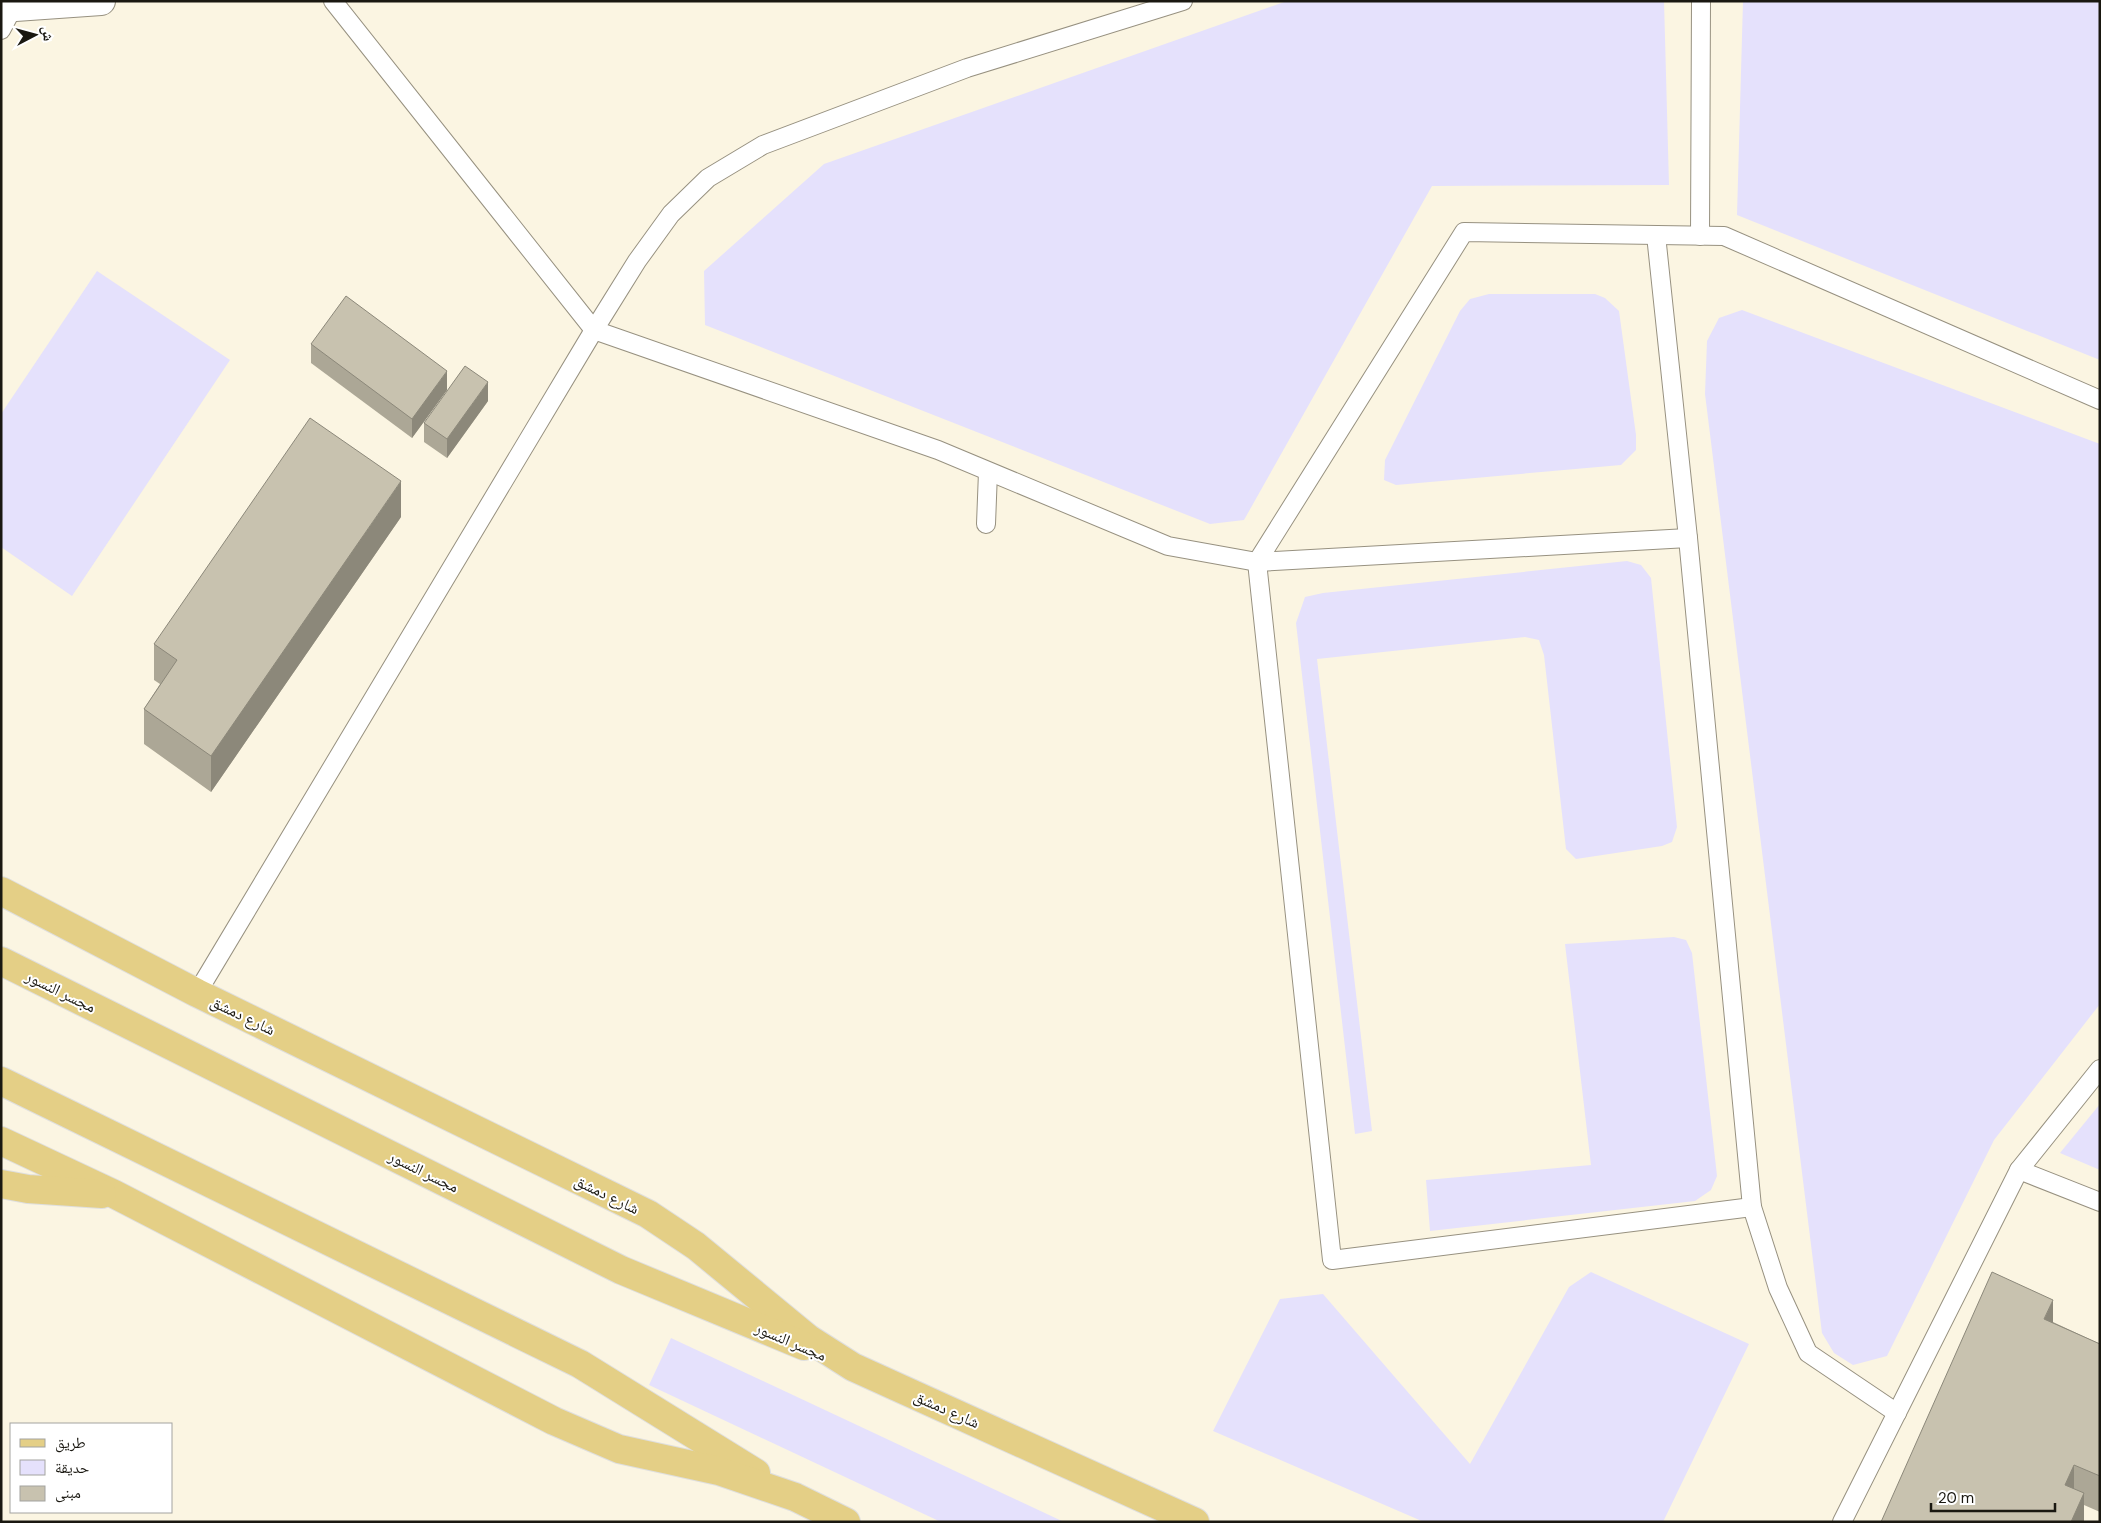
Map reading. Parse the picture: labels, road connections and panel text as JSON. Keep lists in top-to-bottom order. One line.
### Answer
{"streets":{"main road":["مجسر النسور","شارع دمشق"]},"crossings":[["مجسر النسور","شارع دمشق"]],"legend":["طريق","حديقة","مبنى"],"scale_bar":"20 m","north":"right"}
